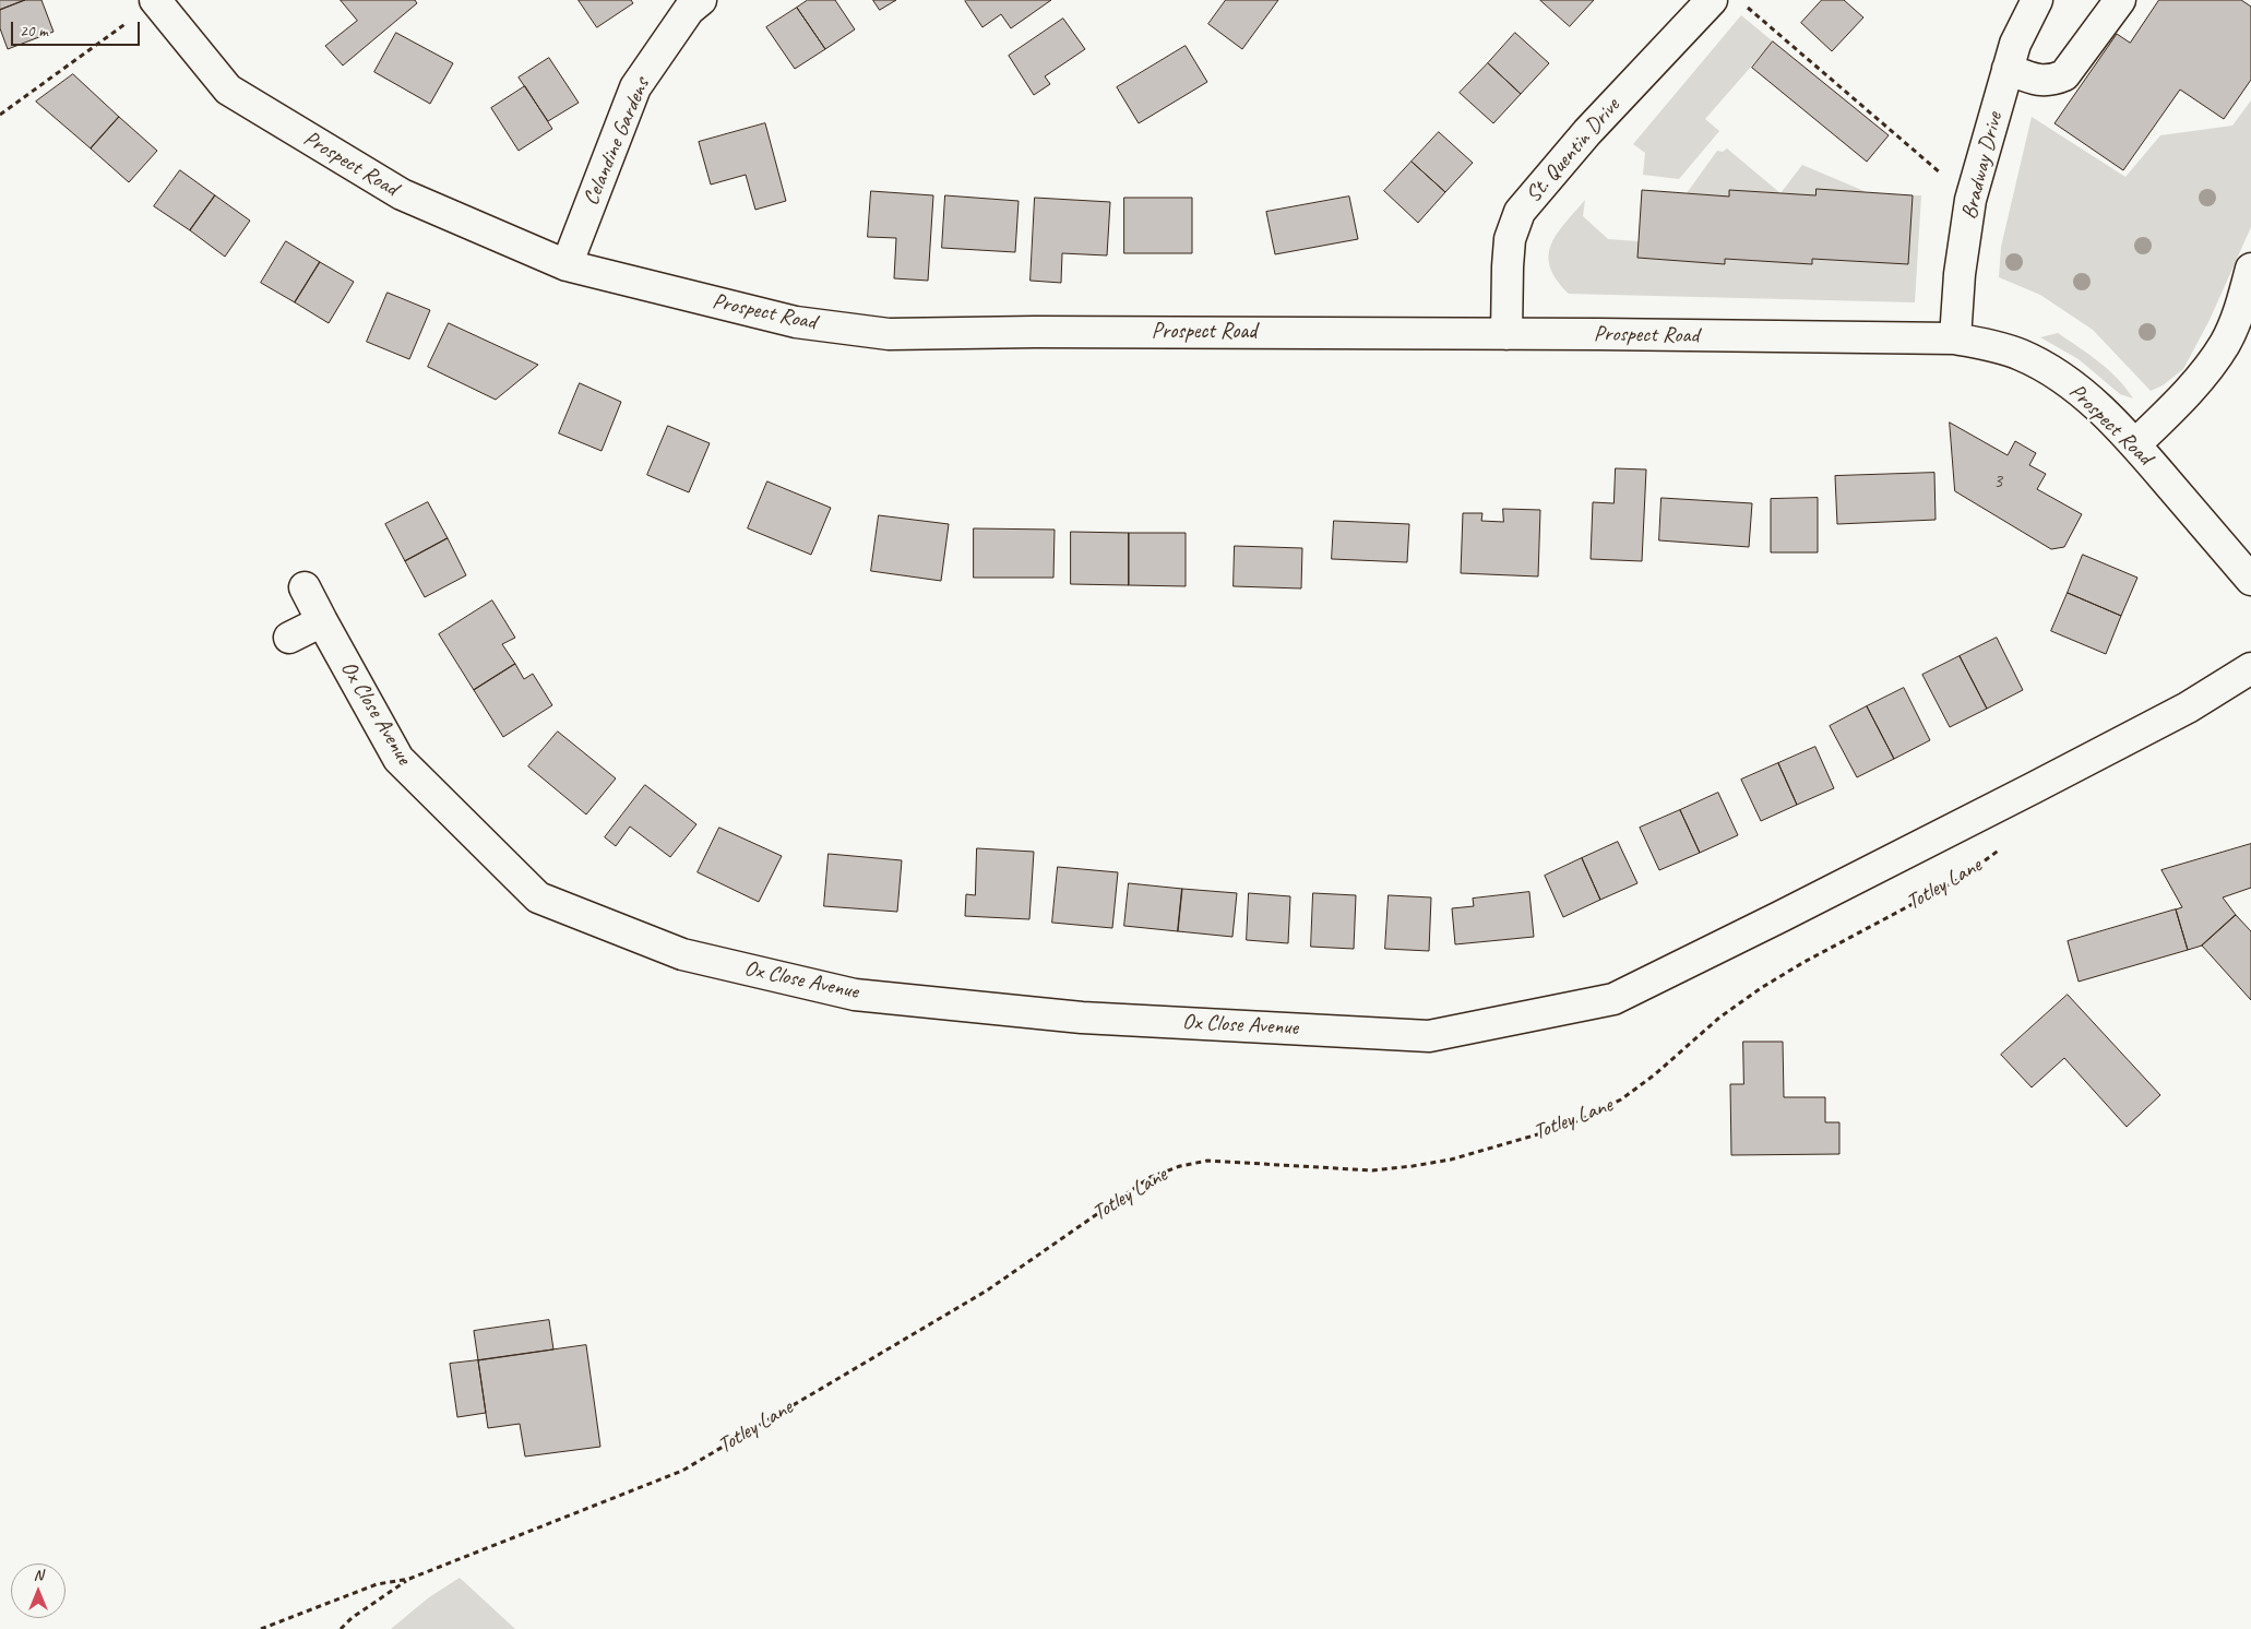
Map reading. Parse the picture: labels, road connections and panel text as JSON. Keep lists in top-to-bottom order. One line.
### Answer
{"streets":{"street":["Celandine Gardens","St. Quentin Drive","Prospect Road","Bradway Drive","Ox Close Avenue","Totley Lane"]},"crossings":[["Celandine Gardens","Prospect Road"],["St. Quentin Drive","Prospect Road"],["Prospect Road","Bradway Drive"],["Ox Close Avenue","Totley Lane"]],"house_numbers":["3"],"scale_bar":"20 m","north":"top"}
